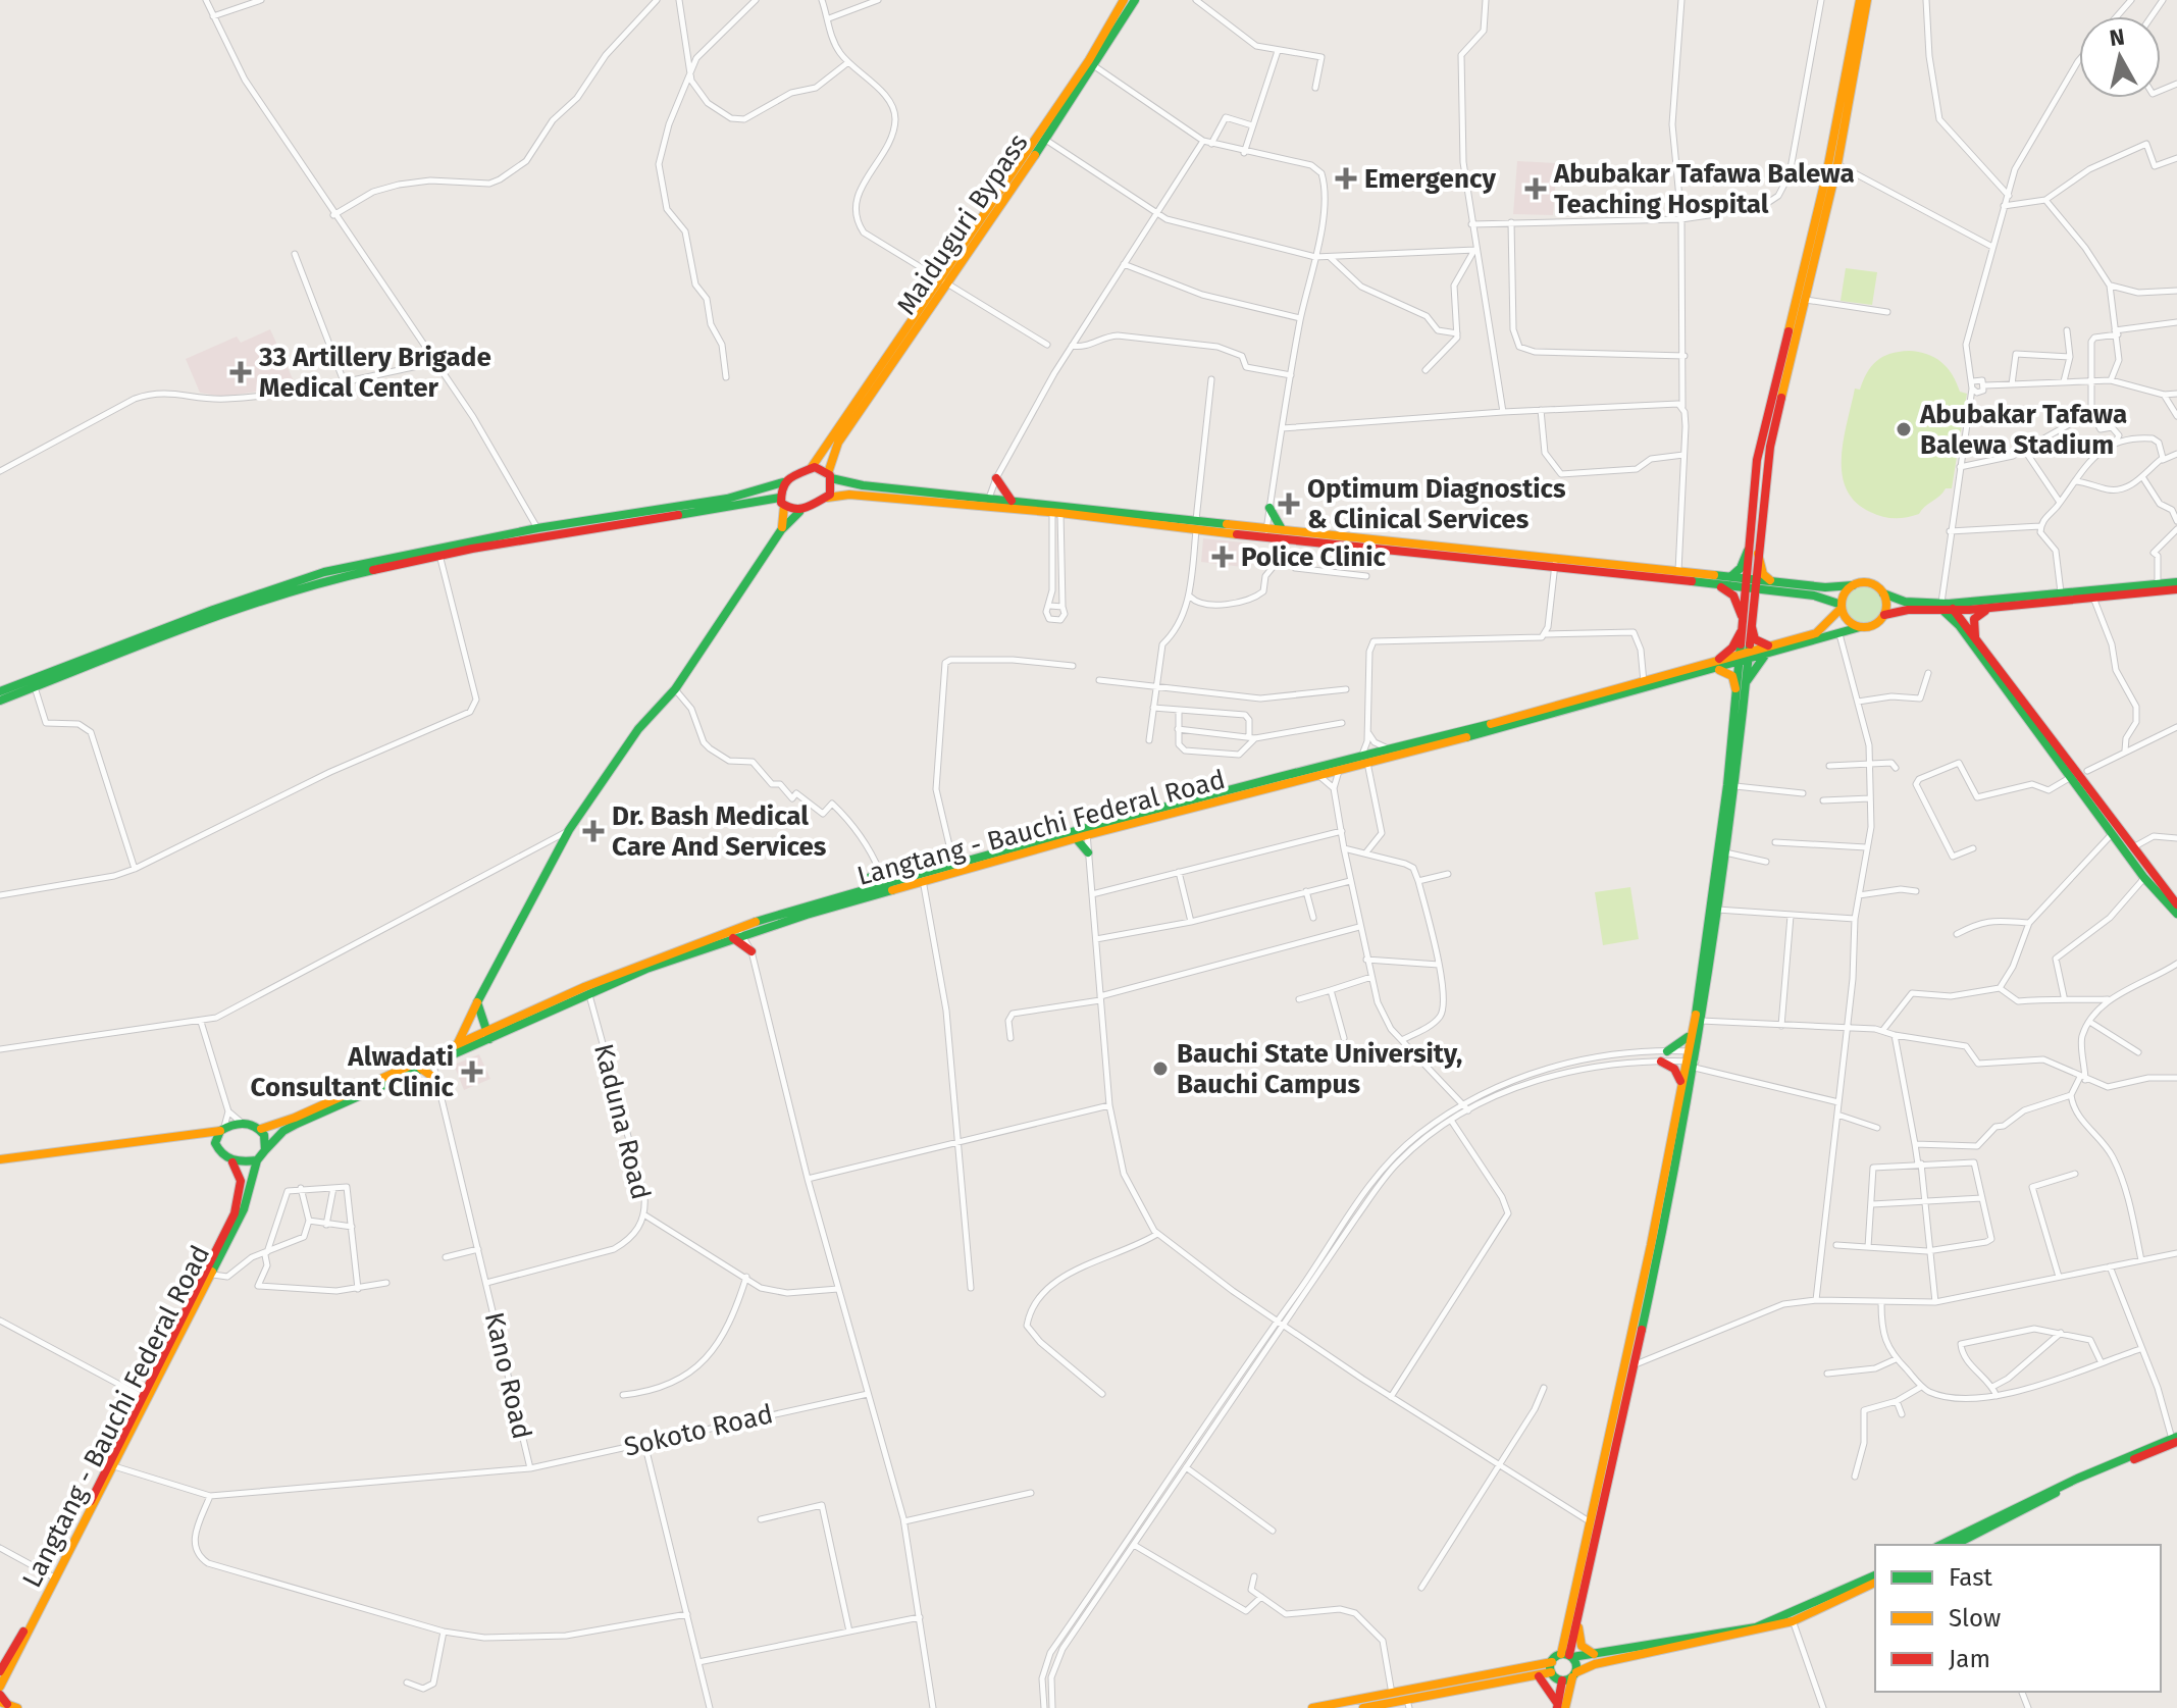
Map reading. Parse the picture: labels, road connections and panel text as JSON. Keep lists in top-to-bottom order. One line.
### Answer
{"streets":{"main road":["Maiduguri Bypass","Langtang - Bauchi Federal Road"],"street":["Kaduna Road","Kano Road","Sokoto Road"]},"crossings":[["Langtang - Bauchi Federal Road","Kaduna Road"],["Langtang - Bauchi Federal Road","Kano Road"],["Kaduna Road","Kano Road"],["Kano Road","Sokoto Road"]],"places":{"health":["Emergency","Abubakar Tafawa Balewa Teaching Hospital","33 Artillery Brigade Medical Center","Optimum Diagnostics & Clinical Services","Police Clinic","Dr. Bash Medical Care And Services","Alwadati Consultant Clinic"],"other":["Abubakar Tafawa Balewa Stadium","Bauchi State University, Bauchi Campus"]},"legend":["Fast","Slow","Jam"],"north":"top"}
